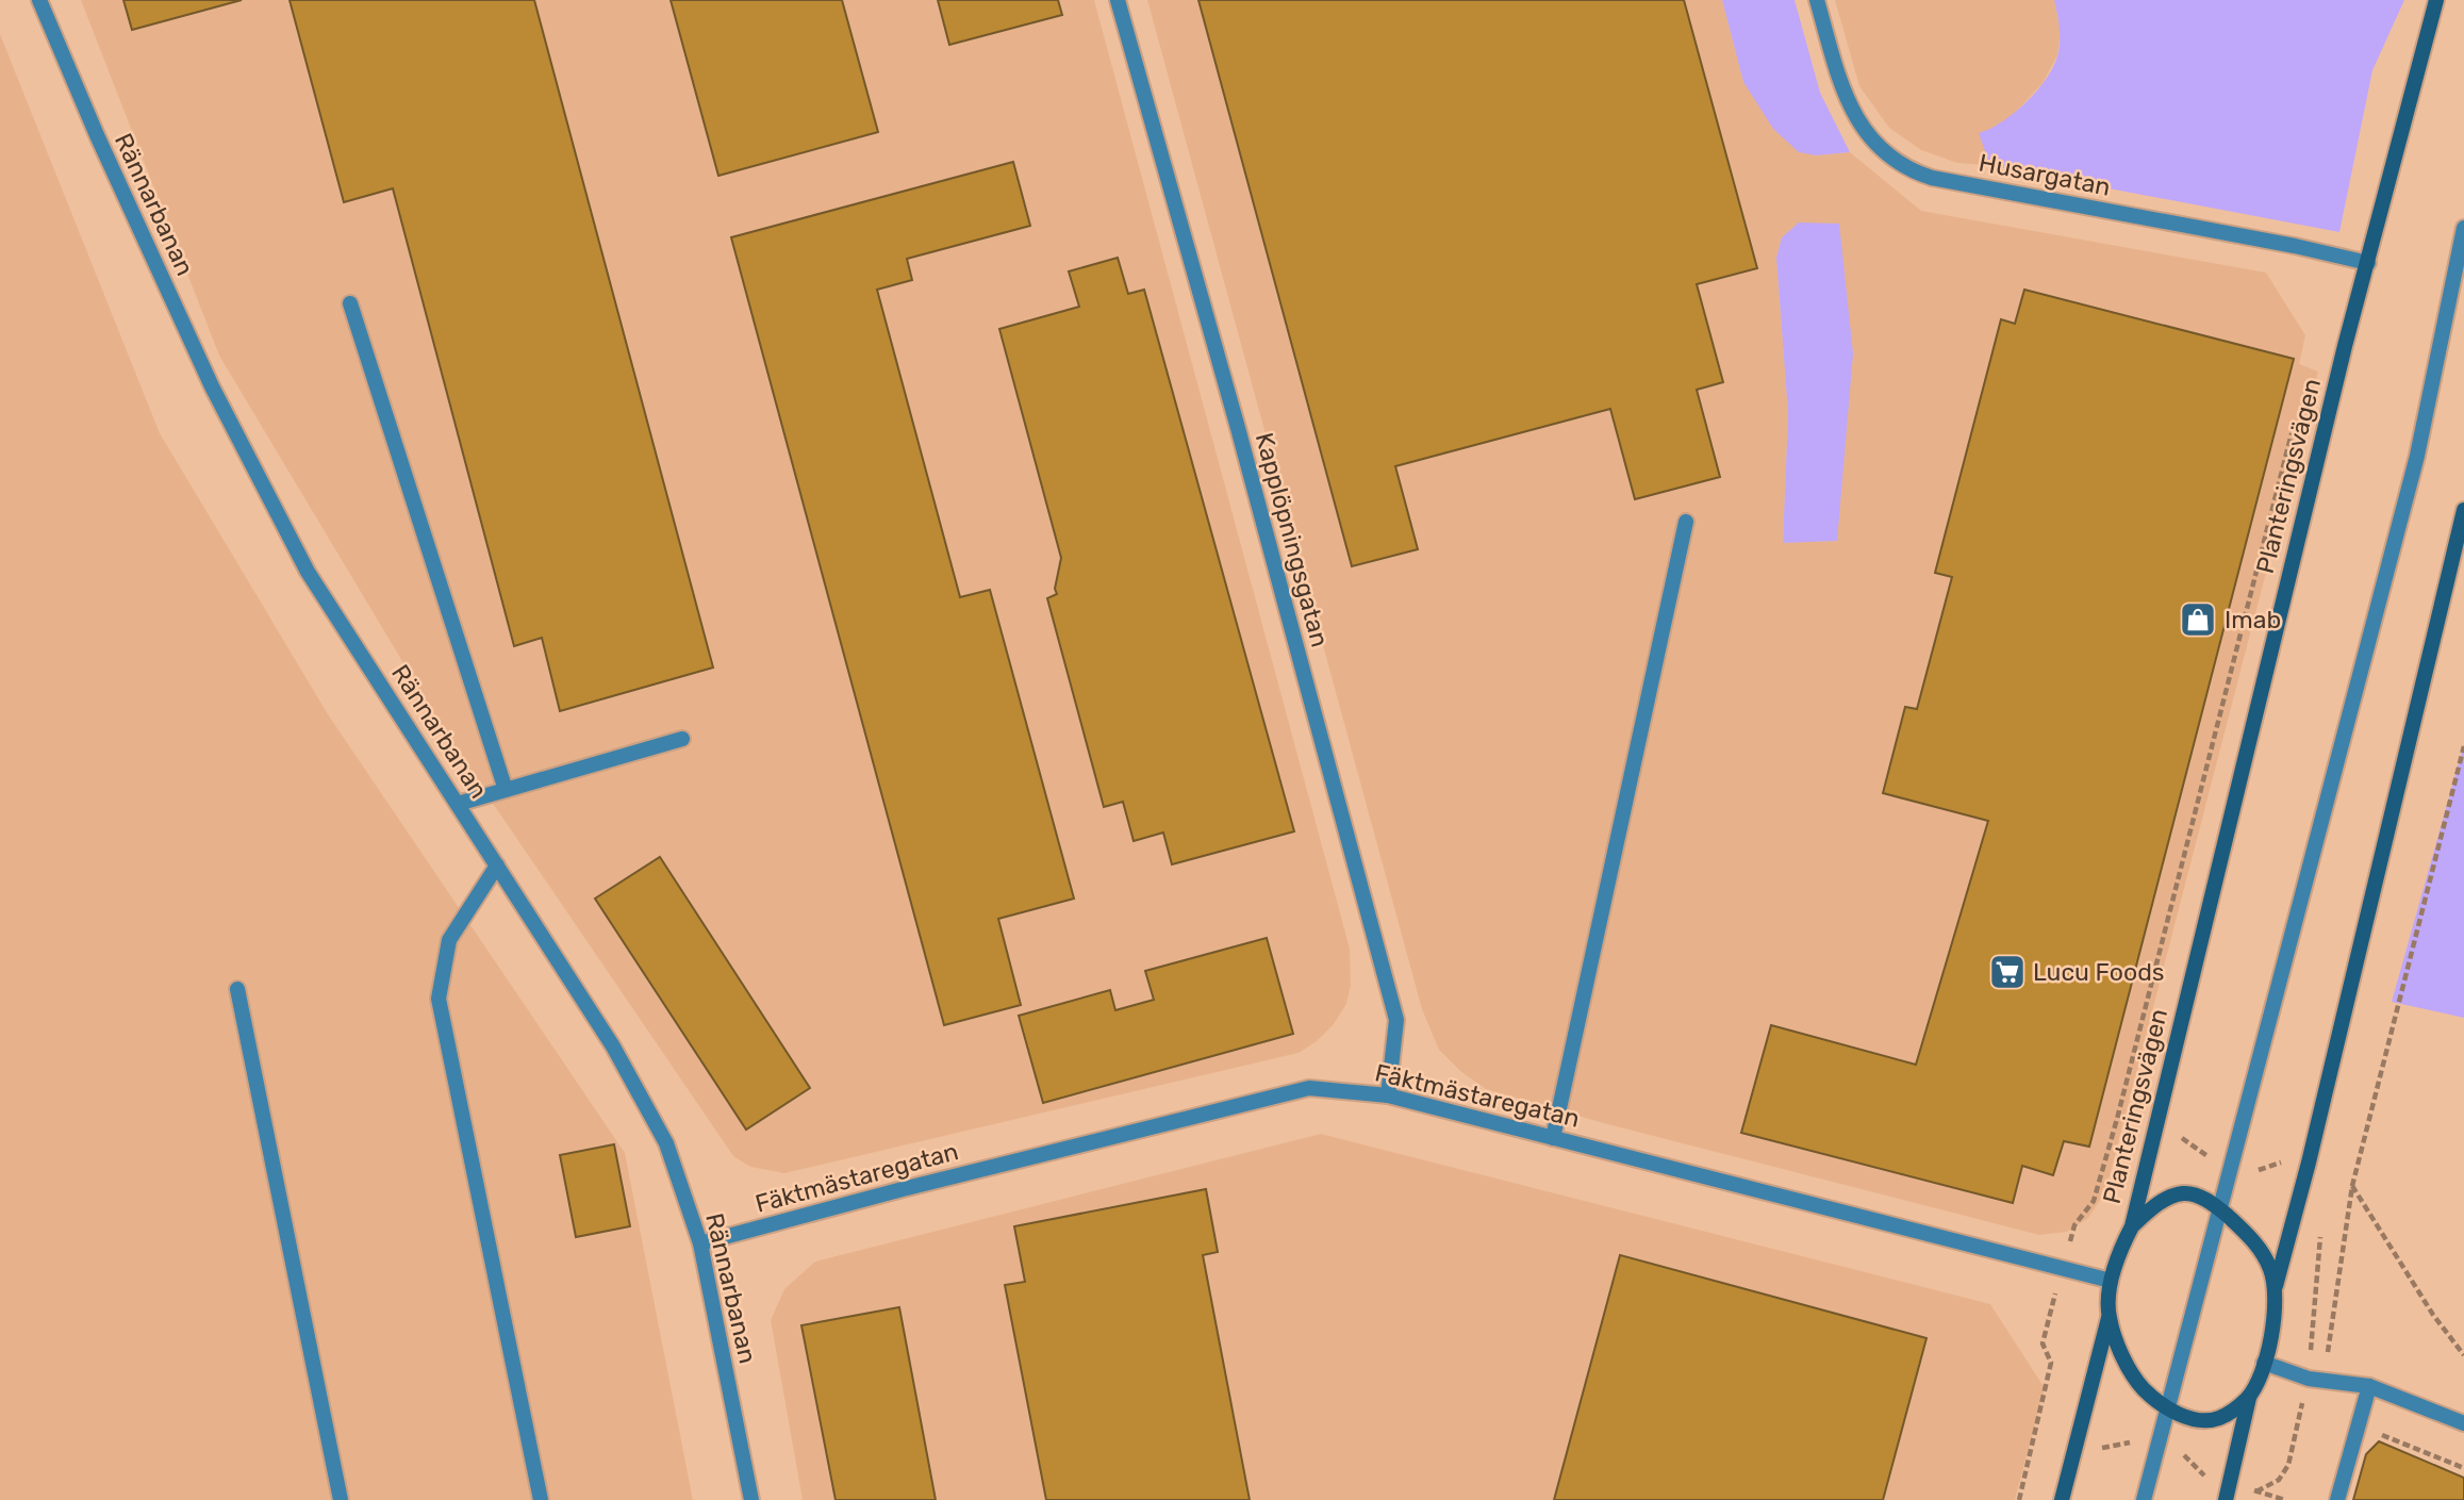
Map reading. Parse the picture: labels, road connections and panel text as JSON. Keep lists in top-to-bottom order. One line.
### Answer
{"streets":{"main road":["Planteringsvägen"],"street":["Husargatan","Rännarbanan","Kapplöpningsgatan","Fäktmästaregatan"]},"crossings":[["Husargatan","Planteringsvägen"],["Rännarbanan","Fäktmästaregatan"],["Planteringsvägen","Fäktmästaregatan"],["Kapplöpningsgatan","Fäktmästaregatan"]],"places":{"shop":["Imab"],"supermarket":["Lucu Foods"]}}
